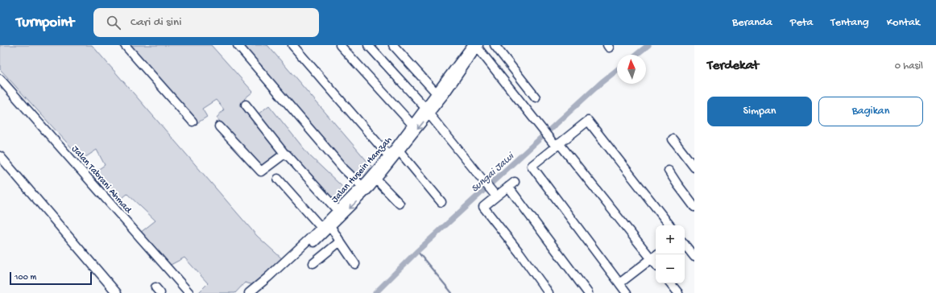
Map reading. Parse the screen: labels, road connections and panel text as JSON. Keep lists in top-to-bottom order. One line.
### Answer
{"streets":{"street":["Jalan Husein Hamzah","Jalan Tabrani Ahmad"]},"water":["Sungai Jawi"],"scale_bar":"100 m","north":"top","page":{"header":"Turnpoint","search":"Cari di sini","nav":["Beranda","Peta","Tentang","Kontak"],"heading":["Terdekat","0 hasil"],"buttons":["Simpan","Bagikan"],"map_buttons":["+","−"],"scale":"100 m"}}
